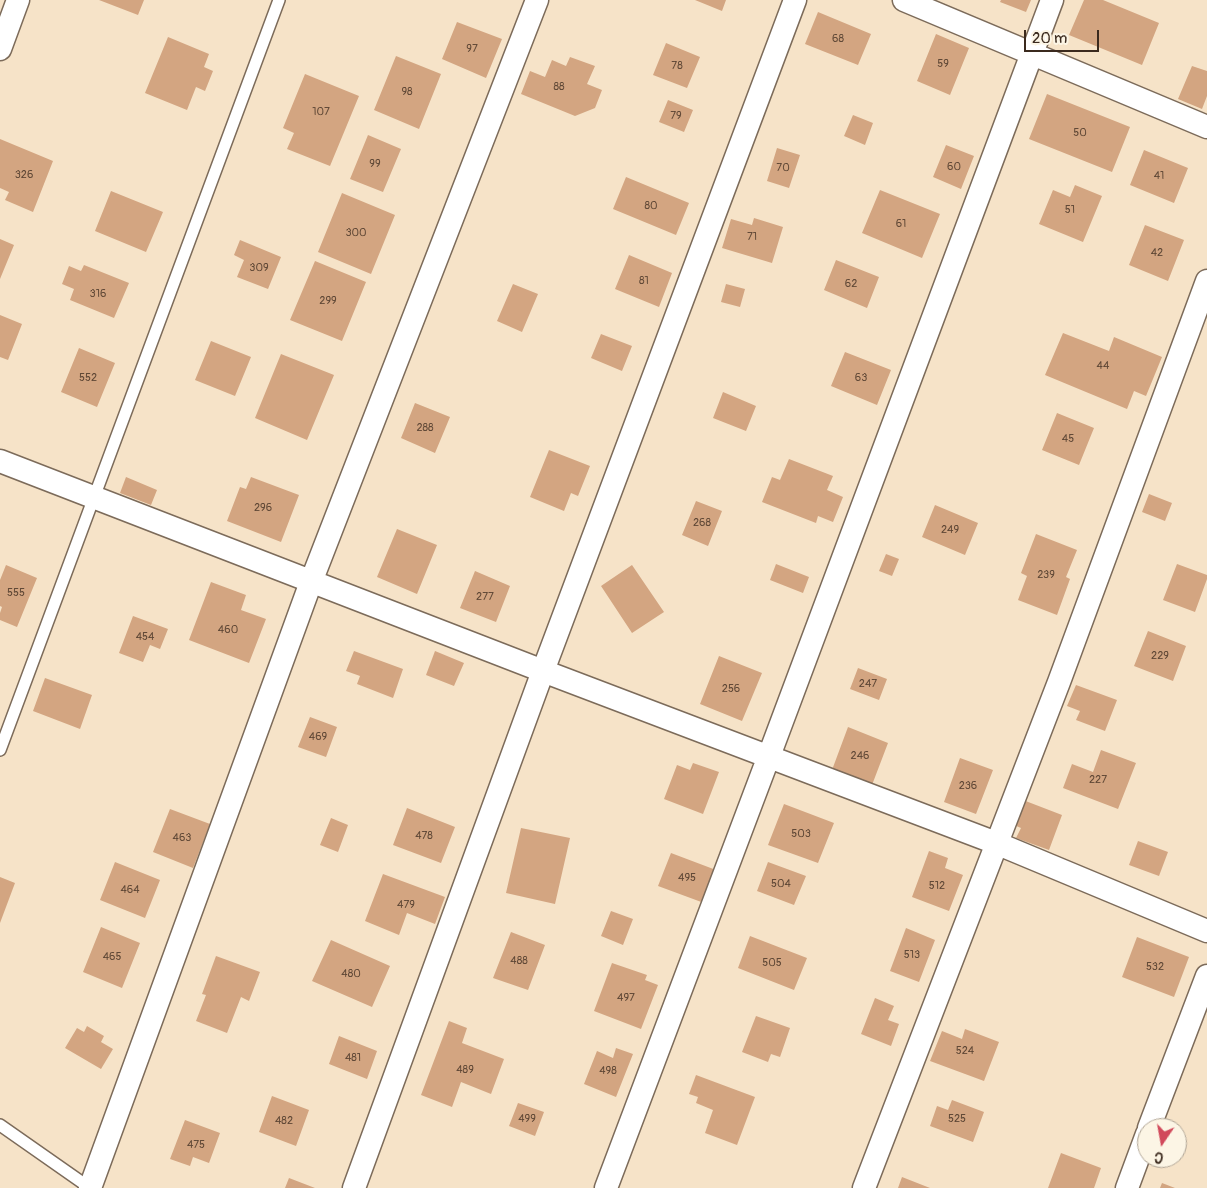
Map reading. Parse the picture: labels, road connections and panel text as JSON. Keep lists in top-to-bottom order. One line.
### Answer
{"house_numbers":["68","97","59","78","88","98","107","79","50","99","60","70","326","41","80","51","61","300","71","42","309","81","62","316","299","44","552","63","288","45","296","268","249","239","555","277","460","454","229","247","256","469","246","227","236","503","478","463","495","504","512","464","479","513","465","488","505","532","480","497","524","481","489","498","499","525","482","475"],"scale_bar":"20 m","north":"bottom"}
